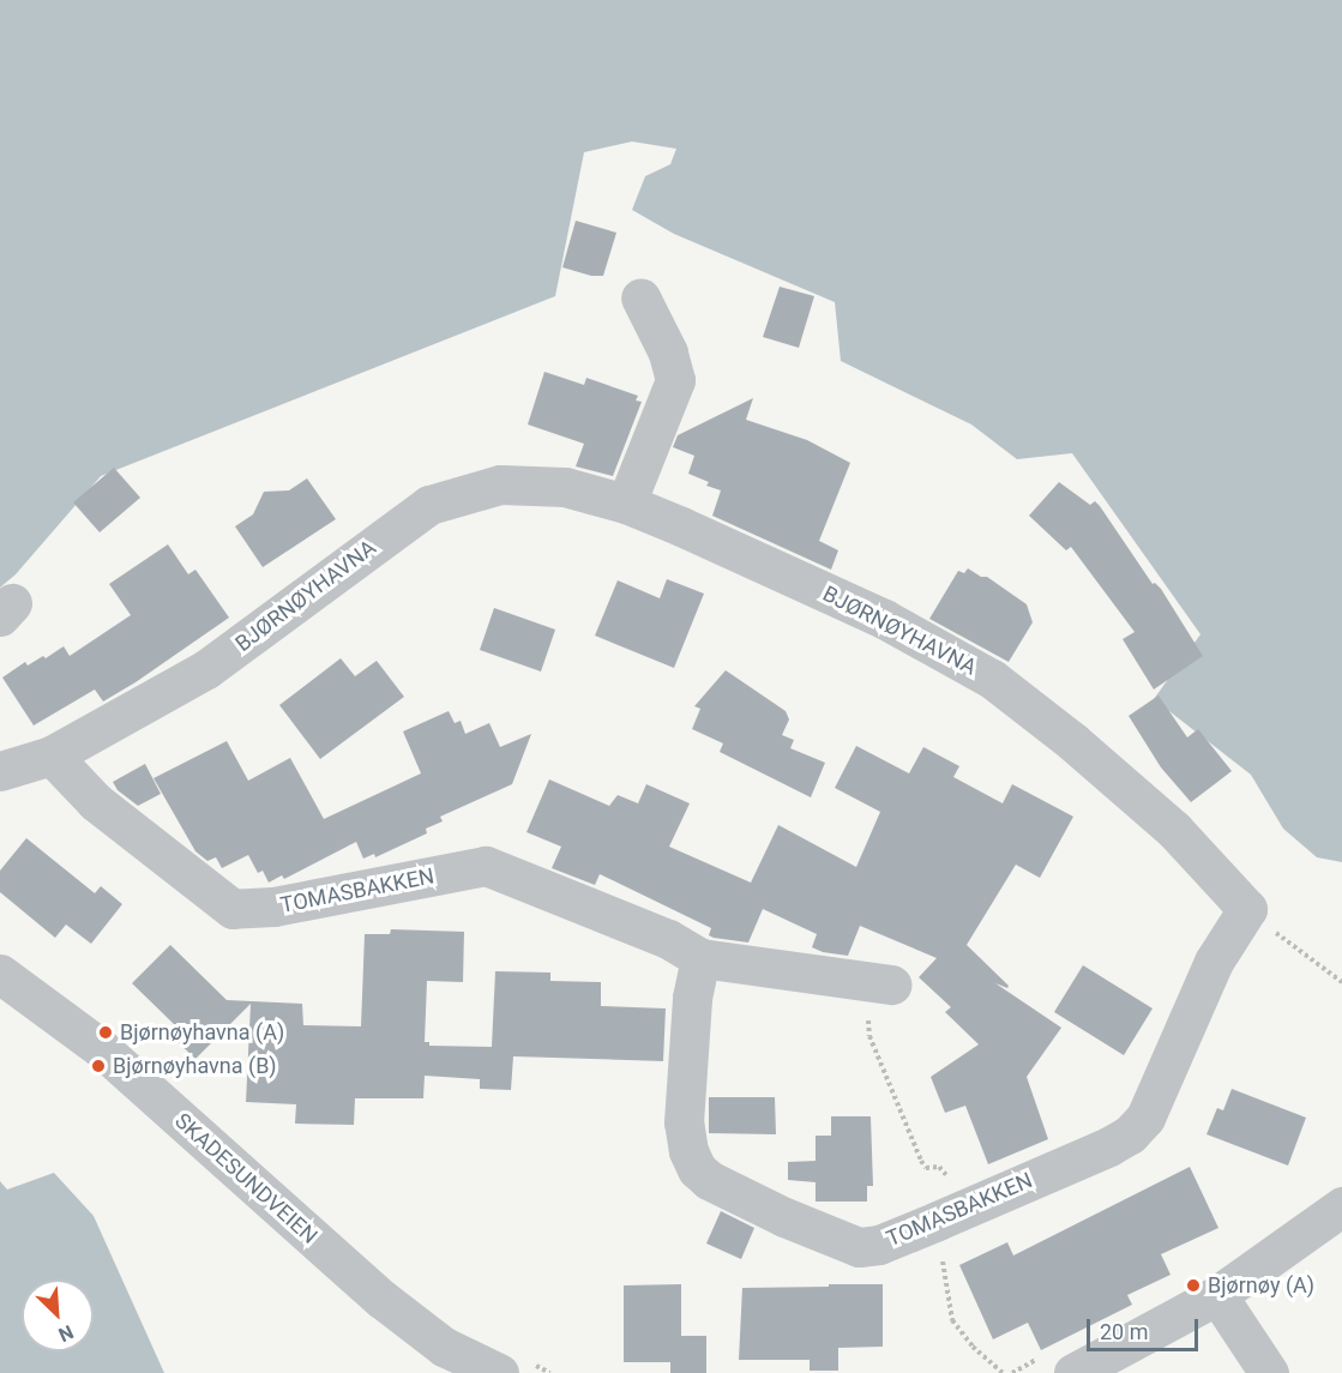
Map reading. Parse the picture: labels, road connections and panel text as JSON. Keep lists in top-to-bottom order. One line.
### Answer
{"streets":{"street":["BJØRNØYHAVNA","TOMASBAKKEN","SKADESUNDVEIEN"]},"crossings":[["BJØRNØYHAVNA","TOMASBAKKEN"]],"places":["Bjørnøyhavna (A)","Bjørnøyhavna (B)","Bjørnøy (A)"],"scale_bar":"20 m","north":"bottom right"}
